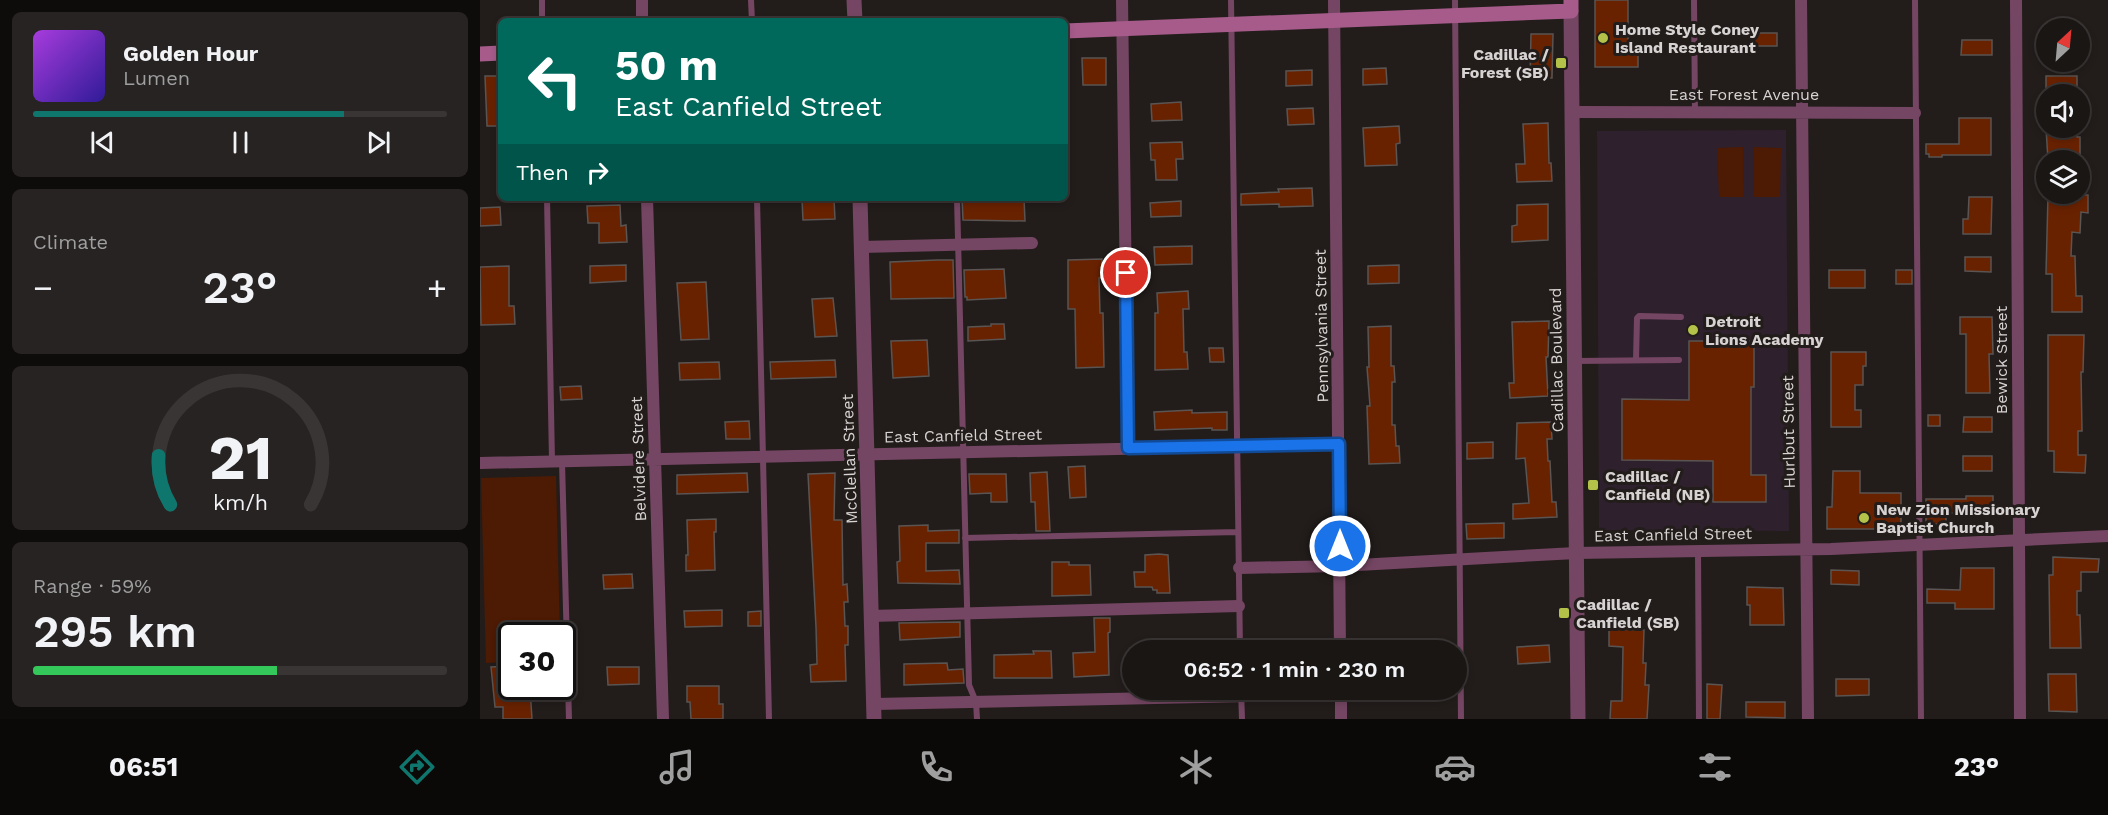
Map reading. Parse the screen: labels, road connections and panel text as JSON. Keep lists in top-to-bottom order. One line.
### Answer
{"streets":{"street":["East Forest Avenue","Pennsylvania Street","Cadillac Boulevard","Bewick Street","Hurlbut Street","East Canfield Street","Belvidere Street","McClellan Street"]},"crossings":[["East Forest Avenue","Cadillac Boulevard"],["East Forest Avenue","Hurlbut Street"],["Pennsylvania Street","East Canfield Street"],["Cadillac Boulevard","East Canfield Street"],["Bewick Street","East Canfield Street"],["Hurlbut Street","East Canfield Street"],["East Canfield Street","Belvidere Street"],["East Canfield Street","McClellan Street"]],"places":{"other":["Home Style Coney Island Restaurant","Detroit Lions Academy","New Zion Missionary Baptist Church"],"transit":["Cadillac / Forest (SB)","Cadillac / Canfield (NB)","Cadillac / Canfield (SB)"]},"north":"top right","page":{"turn":["50 m","East Canfield Street"],"song":["Golden Hour","Lumen"],"then":"Then","tile":["Climate",["Range · 59%","295 km"]],"heat":["−","23°","+"],"limit":"30","trip":"06:52 · 1 min · 230 m","tabs":["06:51","23°"],"gauge":["21","km/h"]}}
